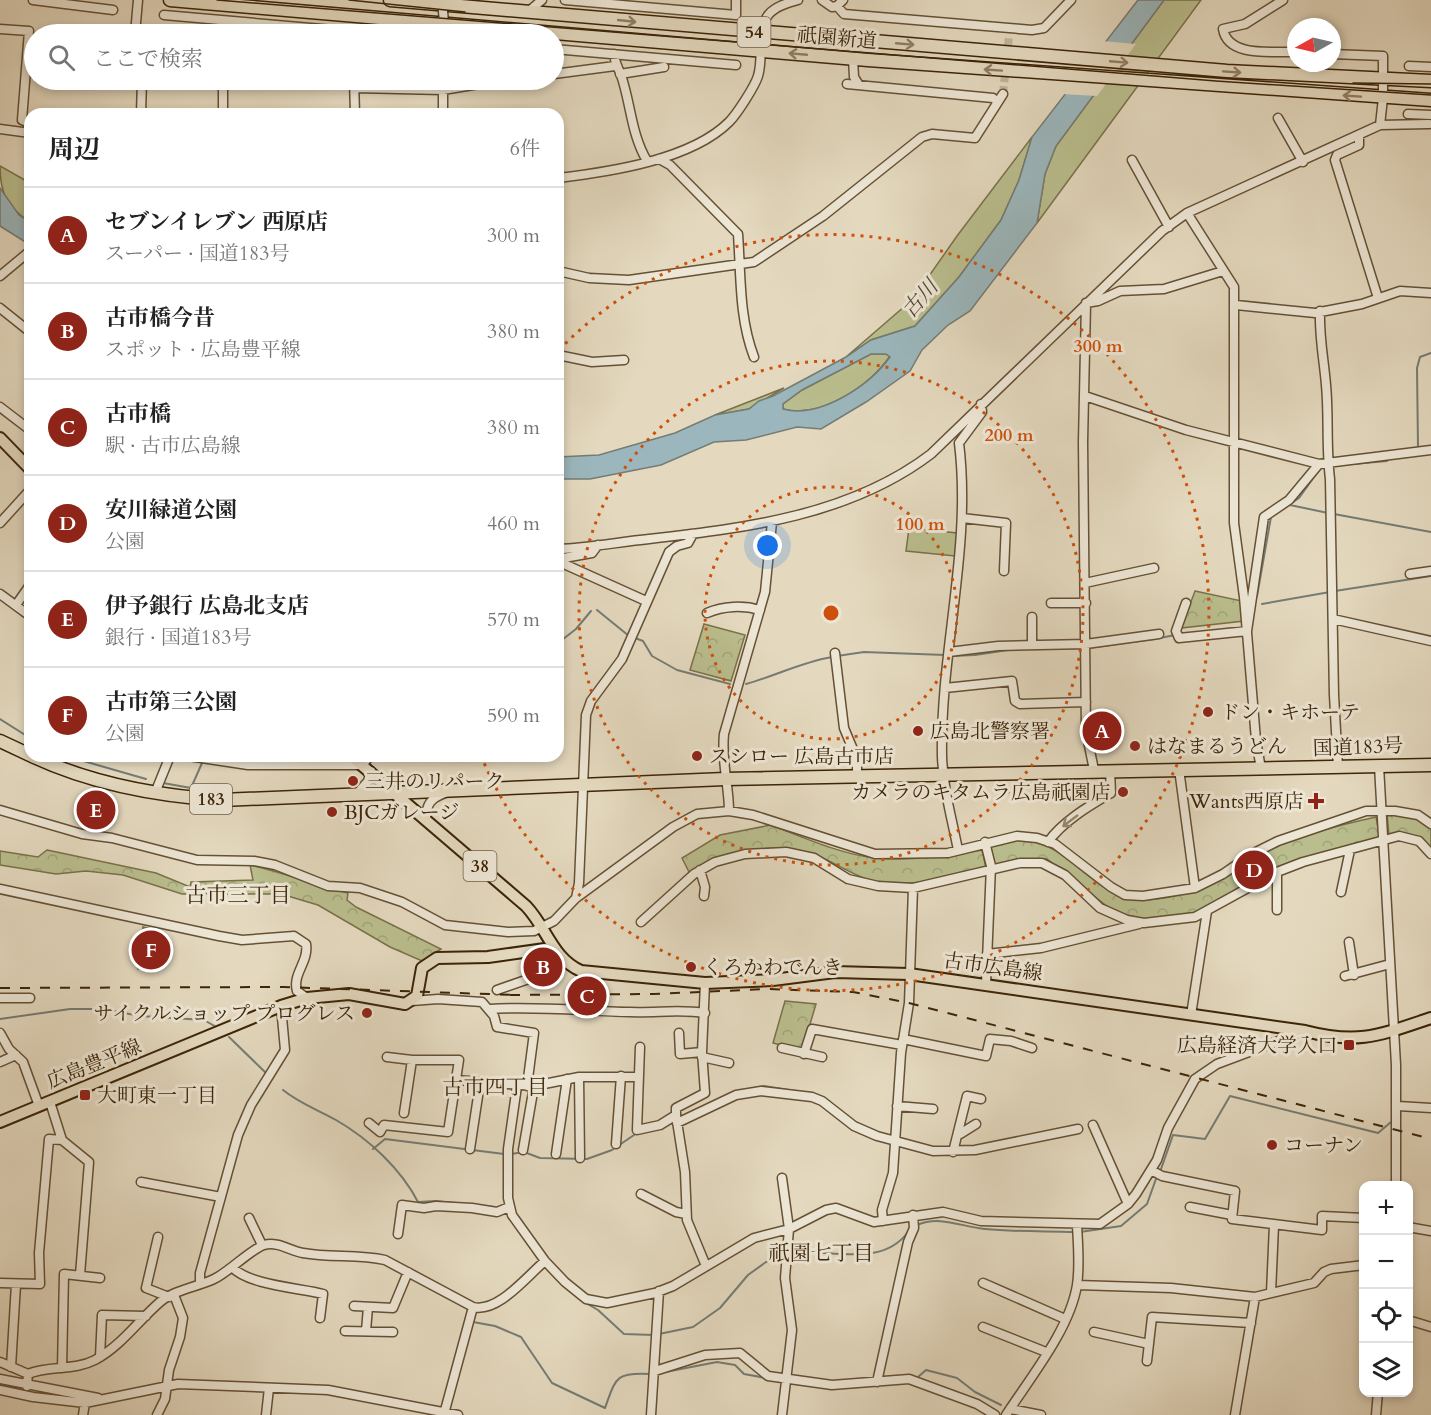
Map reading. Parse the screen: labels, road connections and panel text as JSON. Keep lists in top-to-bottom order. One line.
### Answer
{"streets":{"highway":["54","祇園新道","国道183号","183"],"main road":["38","古市広島線","広島豊平線"]},"crossings":[["国道183号","38"],["38","古市広島線"]],"districts":["古市三丁目","古市四丁目","祇園七丁目"],"water":["古川"],"places":{"other":["ドン・キホーテ","広島北警察署","はなまるうどん","スシロー 広島古市店","三井のリパーク","カメラのキタムラ広島祇園店","BJCガレージ","くろかわでんき","サイクルショップ プログレス","コーナン"],"health":["Wants西原店"],"transit":["広島経済大学入口","大町東一丁目"]},"north":"left","page":{"search":"ここで検索","heading":["周辺","6件"],"list":[{"mark":"A","name":"セブンイレブン 西原店","note":"スーパー · 国道183号","value":"300 m"},{"mark":"B","name":"古市橋今昔","note":"スポット · 広島豊平線","value":"380 m"},{"mark":"C","name":"古市橋","note":"駅 · 古市広島線","value":"380 m"},{"mark":"D","name":"安川緑道公園","note":"公園","value":"460 m"},{"mark":"E","name":"伊予銀行 広島北支店","note":"銀行 · 国道183号","value":"570 m"},{"mark":"F","name":"古市第三公園","note":"公園","value":"590 m"}],"pins":["A","E","D","F","B","C"],"map_buttons":["+","−"]},"rings":["300 m","200 m","100 m"]}
